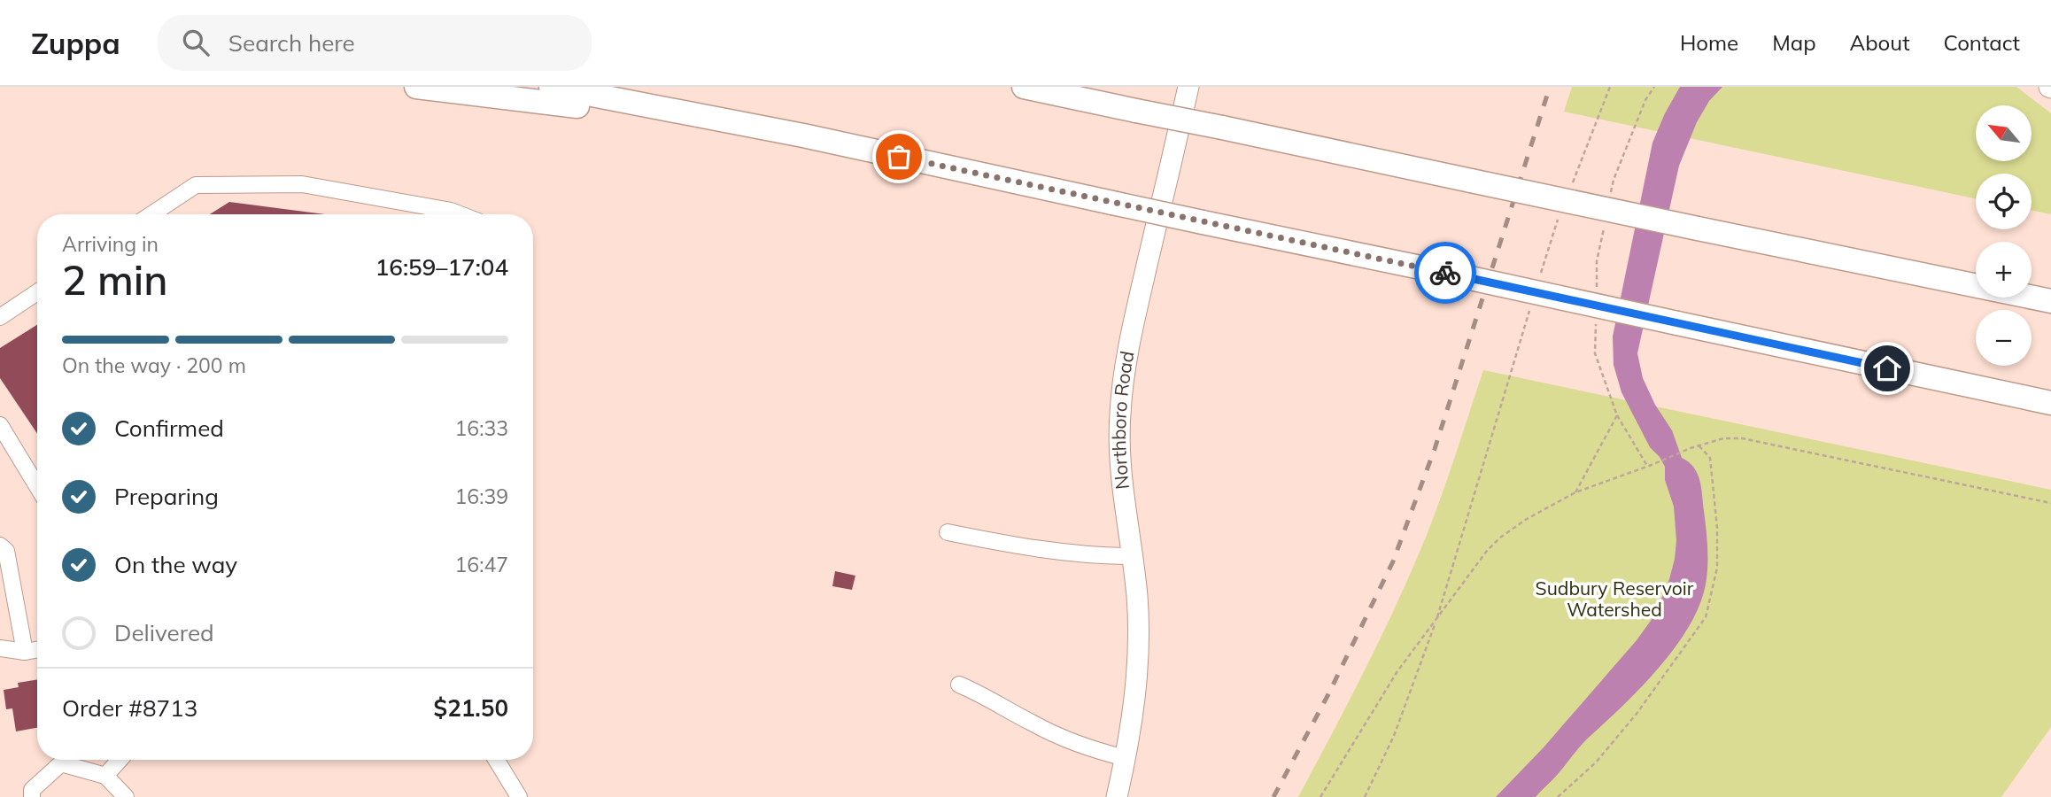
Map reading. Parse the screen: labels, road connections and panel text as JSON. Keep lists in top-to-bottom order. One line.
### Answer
{"streets":{"main road":["Northboro Road"]},"parks":["Sudbury Reservoir Watershed"],"north":"top left","page":{"header":"Zuppa","search":"Search here","nav":["Home","Map","About","Contact"],"map_buttons":["+","−"],"heading":["2 min","Arriving in","16:59–17:04"],"panel":["Order #8713","$21.50"],"bar":"On the way · 200 m","list":[["Confirmed","16:33"],["Preparing","16:39"],["On the way","16:47"],"Delivered"]}}
